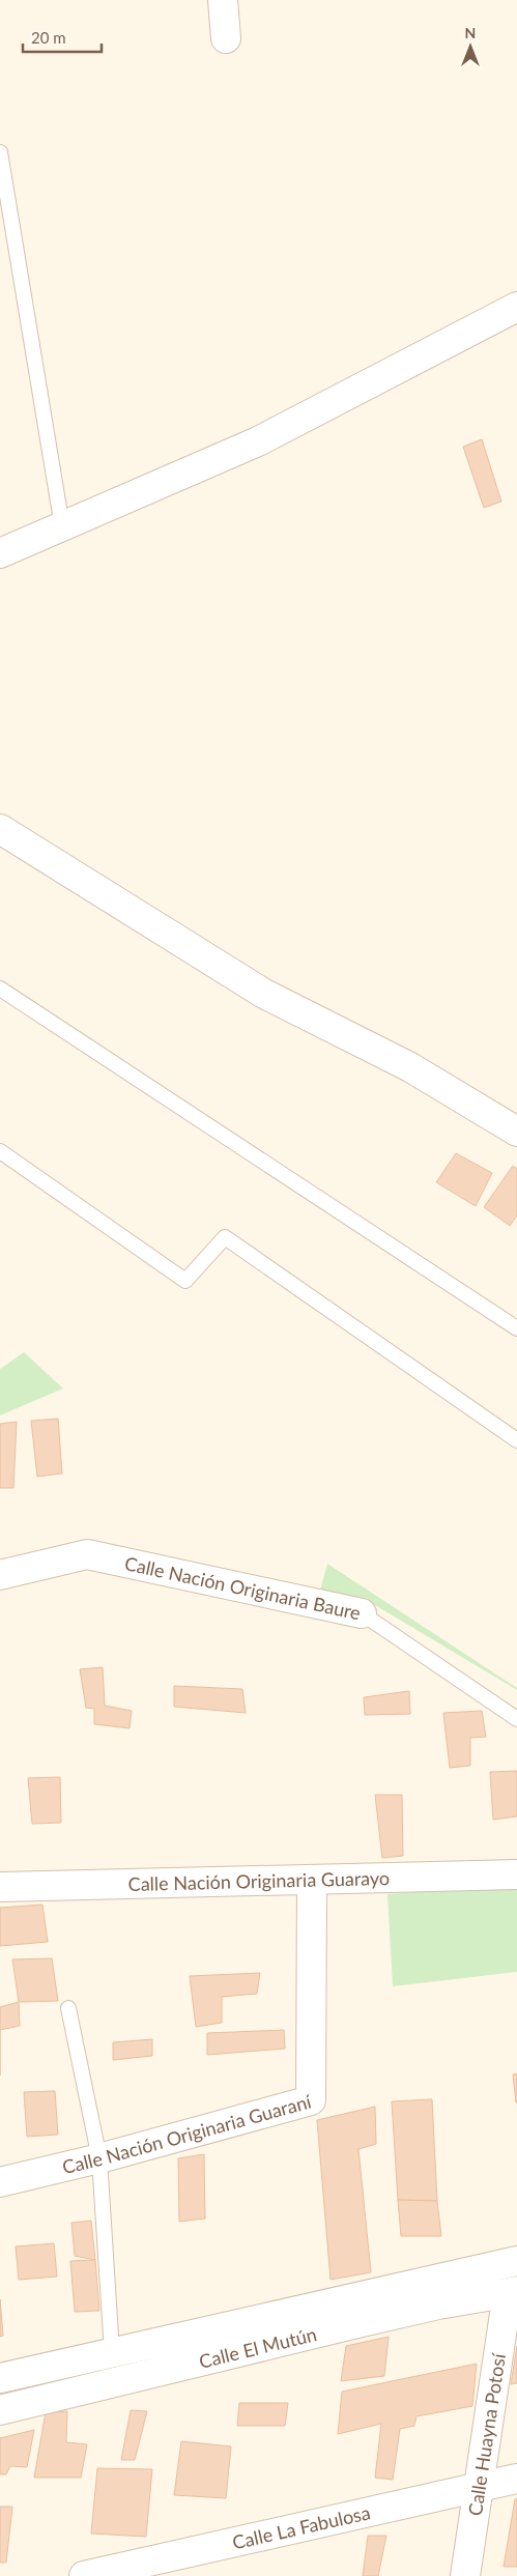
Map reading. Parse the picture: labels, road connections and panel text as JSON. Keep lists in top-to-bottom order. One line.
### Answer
{"streets":{"street":["Calle Nación Originaria Baure","Calle Nación Originaria Guarayo","Calle Nación Originaria Guaraní","Calle El Mutún","Calle Huayna Potosí","Calle La Fabulosa"]},"crossings":[["Calle Nación Originaria Guarayo","Calle Nación Originaria Guaraní"],["Calle El Mutún","Calle Huayna Potosí"],["Calle Huayna Potosí","Calle La Fabulosa"]],"scale_bar":"20 m","north":"top"}
